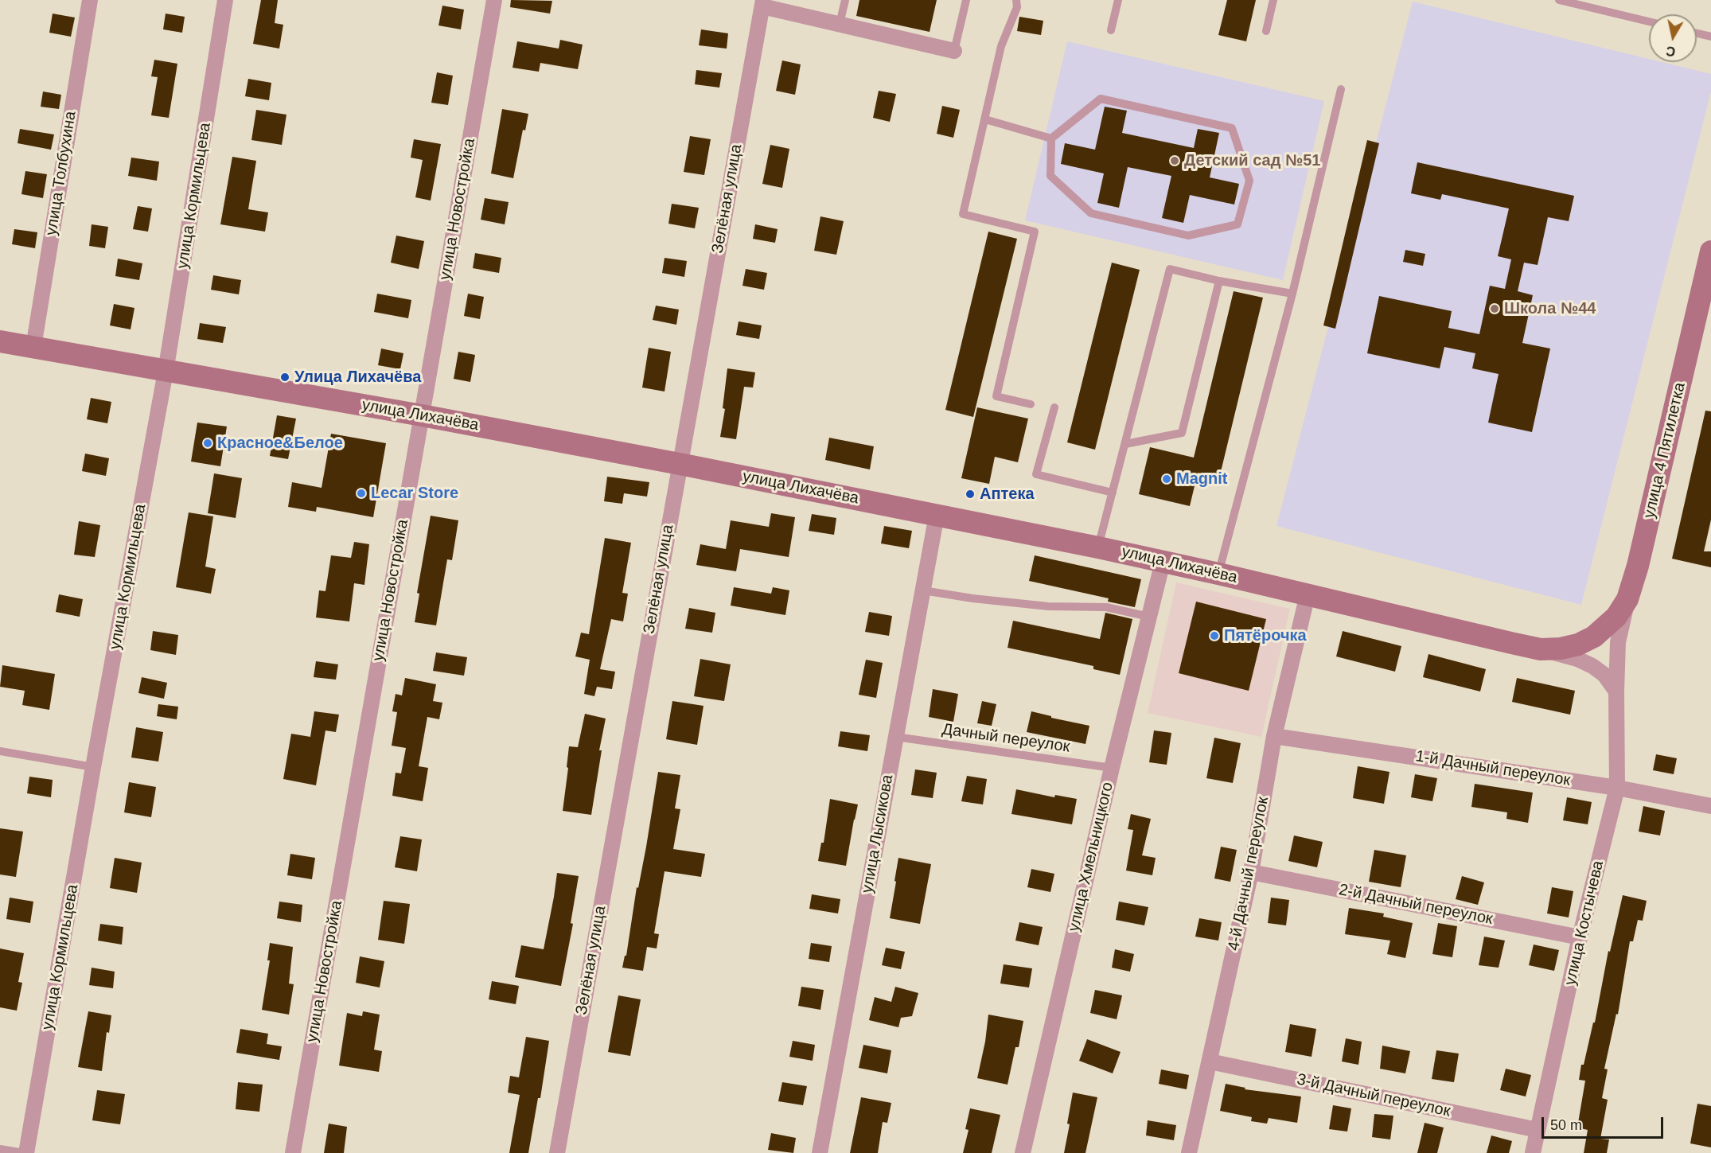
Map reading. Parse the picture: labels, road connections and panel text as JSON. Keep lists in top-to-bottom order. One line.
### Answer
{"streets":{"main road":["улица Лихачёва","улица 4 Пятилетка"],"street":["улица Толбухина","улица Кормильцева","Зелёная улица","улица Новостройка","1-й Дачный переулок","улица Лысикова","улица Хмельницкого","4-й Дачный переулок","2-й Дачный переулок","улица Костычева","3-й Дачный переулок"],"lane":["Дачный переулок"]},"crossings":[["улица Толбухина","улица Лихачёва"],["улица Кормильцева","улица Лихачёва"],["Зелёная улица","улица Лихачёва"],["улица Новостройка","улица Лихачёва"],["улица Лихачёва","улица 4 Пятилетка"],["улица Лихачёва","улица Лысикова"],["улица Лихачёва","улица Хмельницкого"],["улица Лихачёва","4-й Дачный переулок"],["улица 4 Пятилетка","улица Костычева"],["Дачный переулок","улица Лысикова"],["Дачный переулок","улица Хмельницкого"],["1-й Дачный переулок","4-й Дачный переулок"],["1-й Дачный переулок","улица Костычева"],["4-й Дачный переулок","2-й Дачный переулок"],["4-й Дачный переулок","3-й Дачный переулок"],["2-й Дачный переулок","улица Костычева"],["улица Костычева","3-й Дачный переулок"]],"places":["Детский сад №51","Школа №44","Улица Лихачёва","Красное&Белое","Magnit","Lecar Store","Аптека","Пятёрочка"],"scale_bar":"50 m","north":"bottom"}
